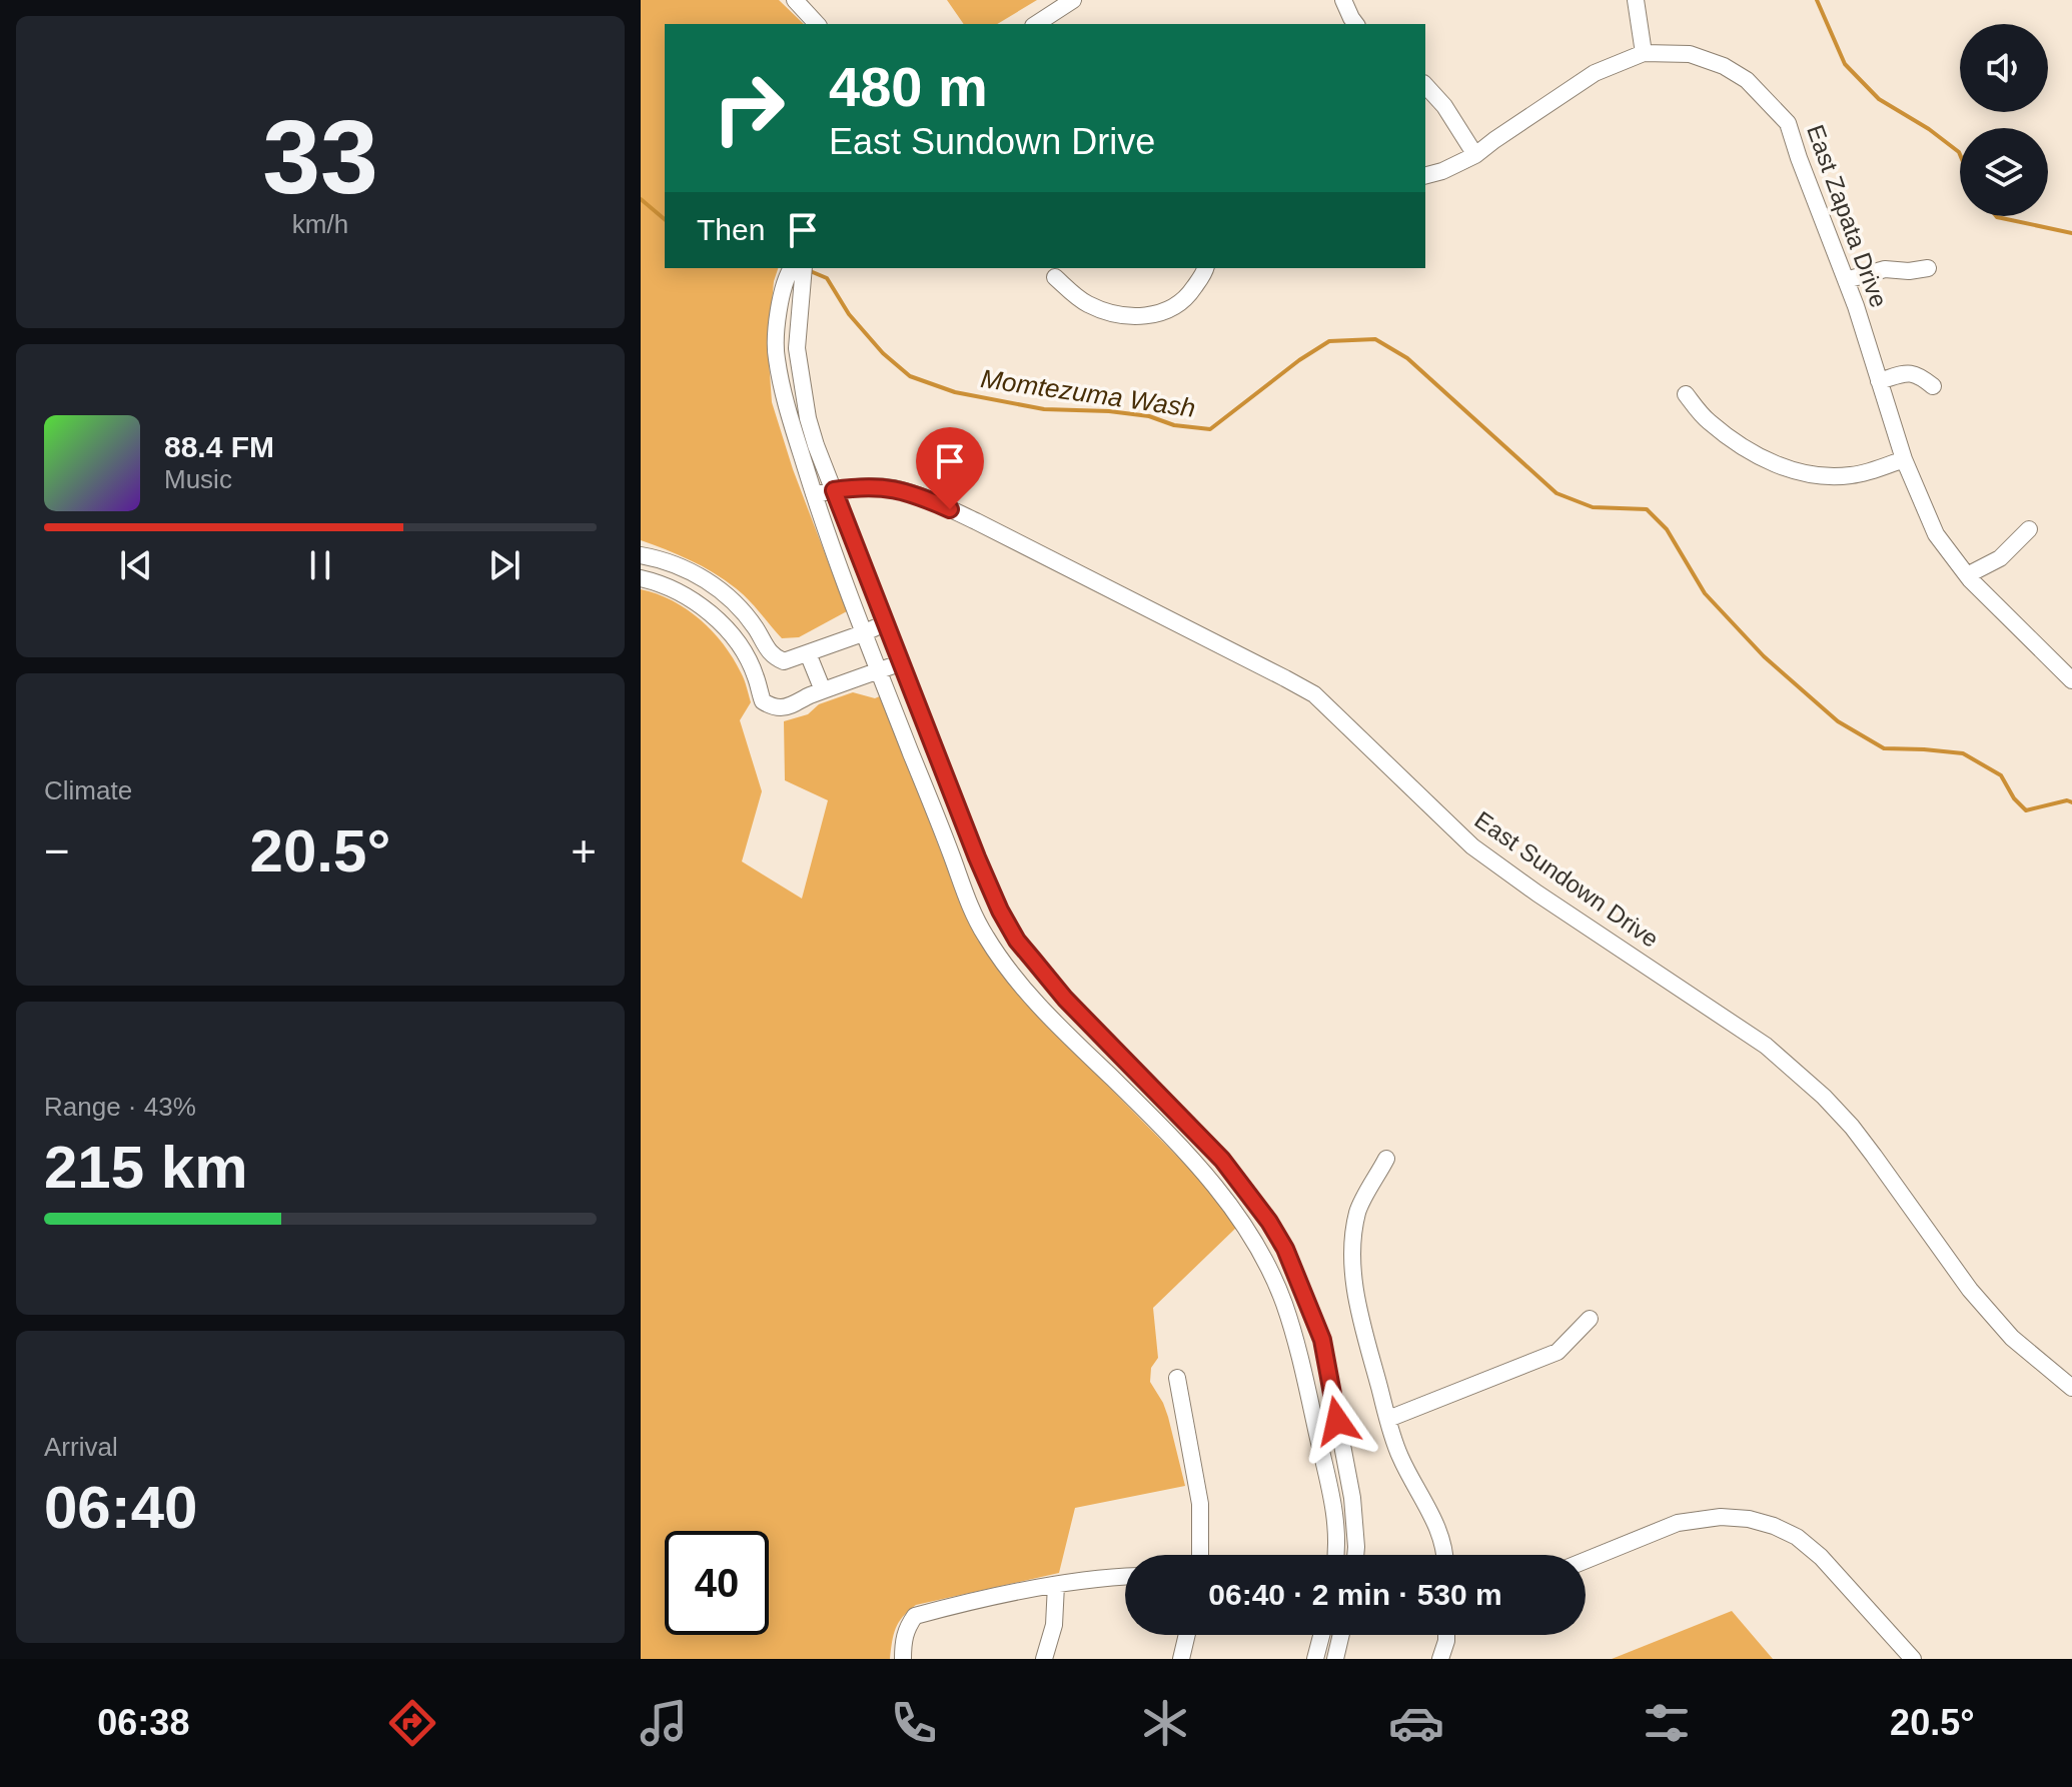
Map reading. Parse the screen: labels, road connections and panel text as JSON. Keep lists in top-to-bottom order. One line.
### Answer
{"streets":{"street":["East Zapata Drive","East Sundown Drive"]},"water":["Momtezuma Wash"],"page":{"tile":[["33","km/h"],"Climate",["Range · 43%","215 km"],["Arrival","06:40"]],"turn":["480 m","East Sundown Drive"],"then":"Then","song":["88.4 FM","Music"],"heat":["−","20.5°","+"],"limit":"40","trip":"06:40 · 2 min · 530 m","tabs":["06:38","20.5°"]}}
